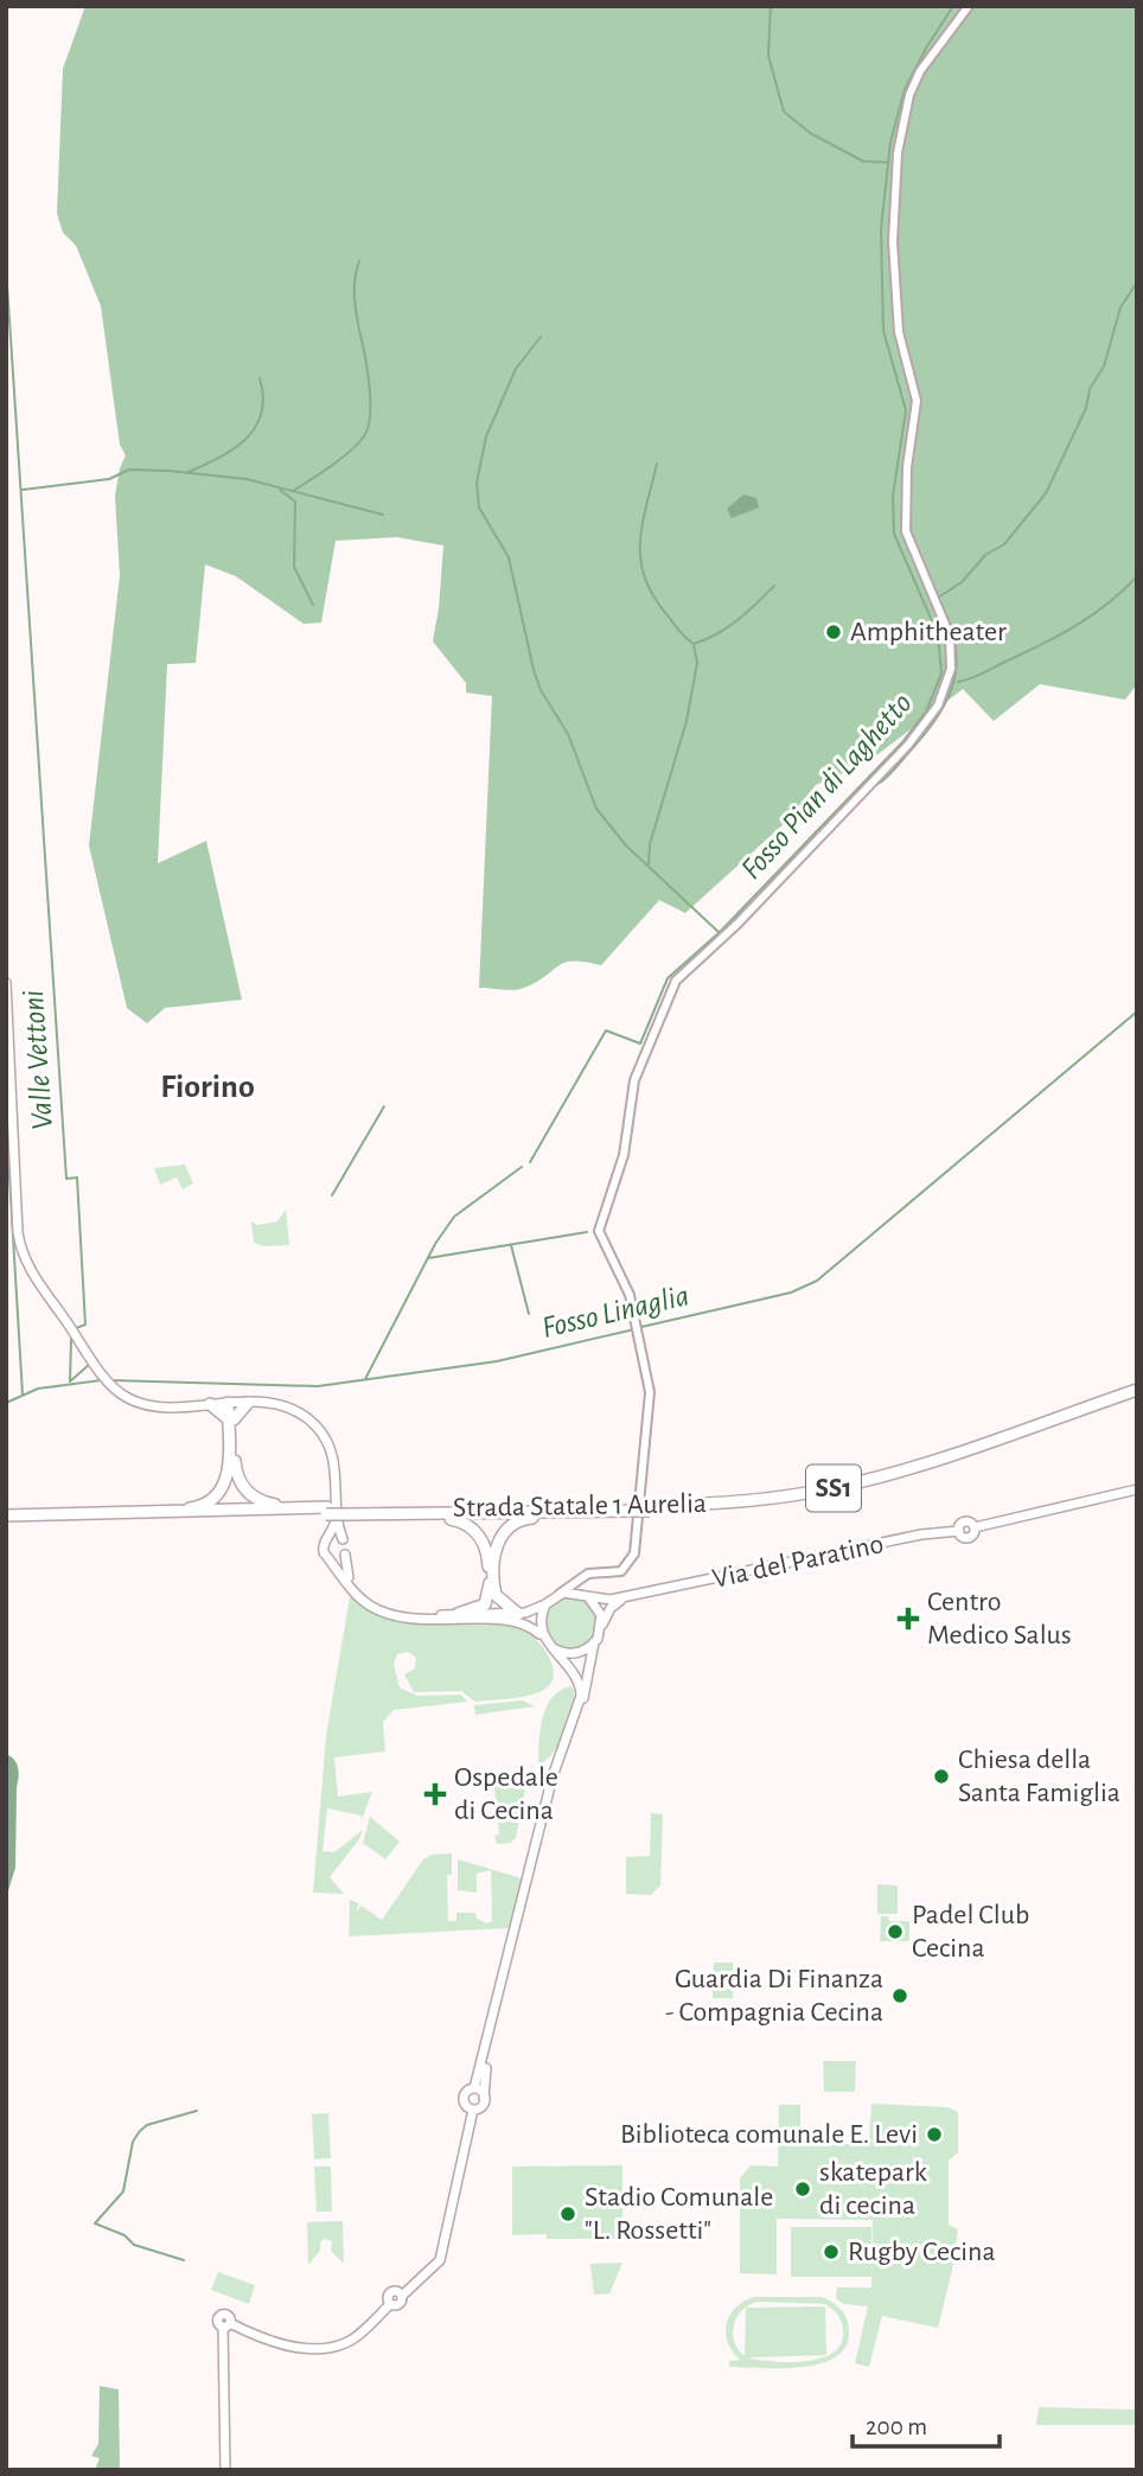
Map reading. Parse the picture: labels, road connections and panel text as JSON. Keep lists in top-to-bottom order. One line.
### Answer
{"streets":{"highway":["SS1","Strada Statale 1 Aurelia"],"main road":["Via del Paratino"]},"districts":["Fiorino"],"water":["Fosso Pian di Laghetto","Valle Vettoni","Fosso Linaglia"],"places":{"other":["Amphitheater","Chiesa della Santa Famiglia","Padel Club Cecina","Guardia Di Finanza - Compagnia Cecina","Biblioteca comunale E. Levi","skatepark di cecina","Stadio Comunale \"L. Rossetti\"","Rugby Cecina"],"health":["Centro Medico Salus","Ospedale di Cecina"]},"scale_bar":"200 m"}
